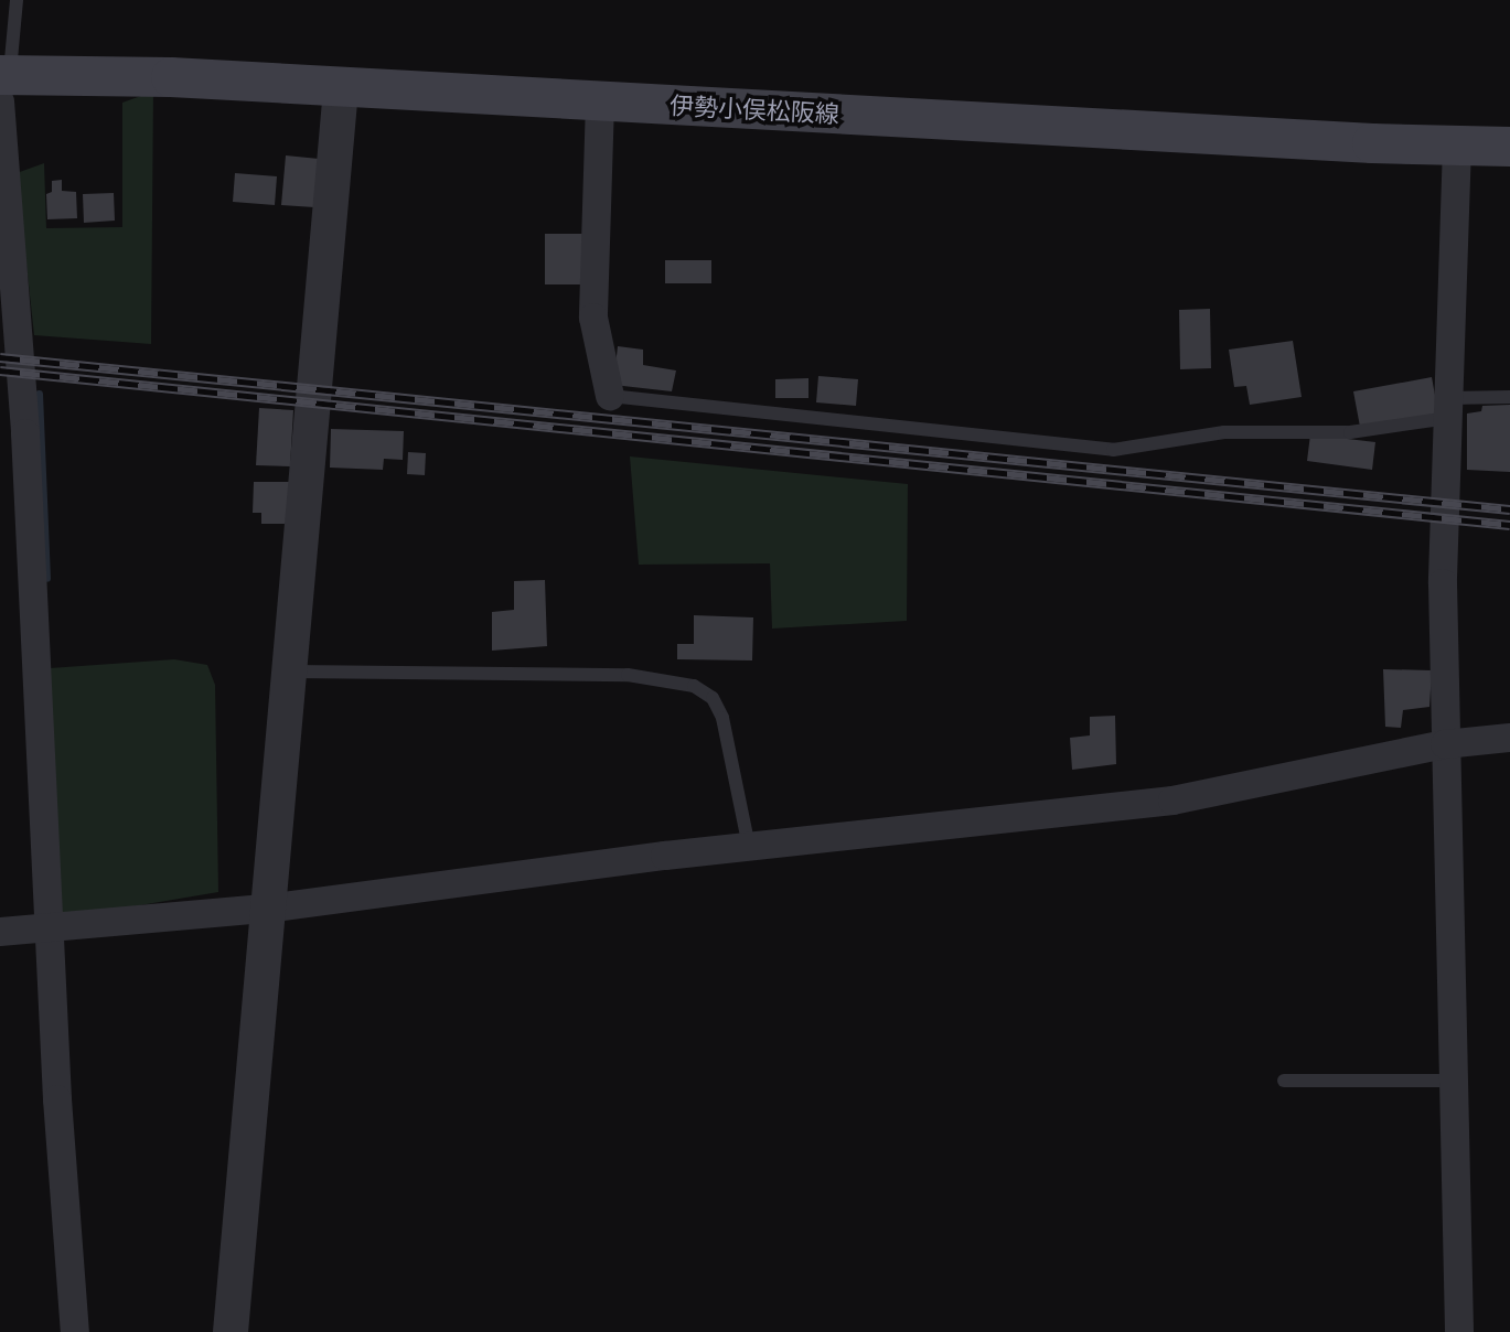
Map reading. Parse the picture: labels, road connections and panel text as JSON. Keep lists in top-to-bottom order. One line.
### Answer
{"streets":{"main road":["伊勢小俣松阪線"]}}
